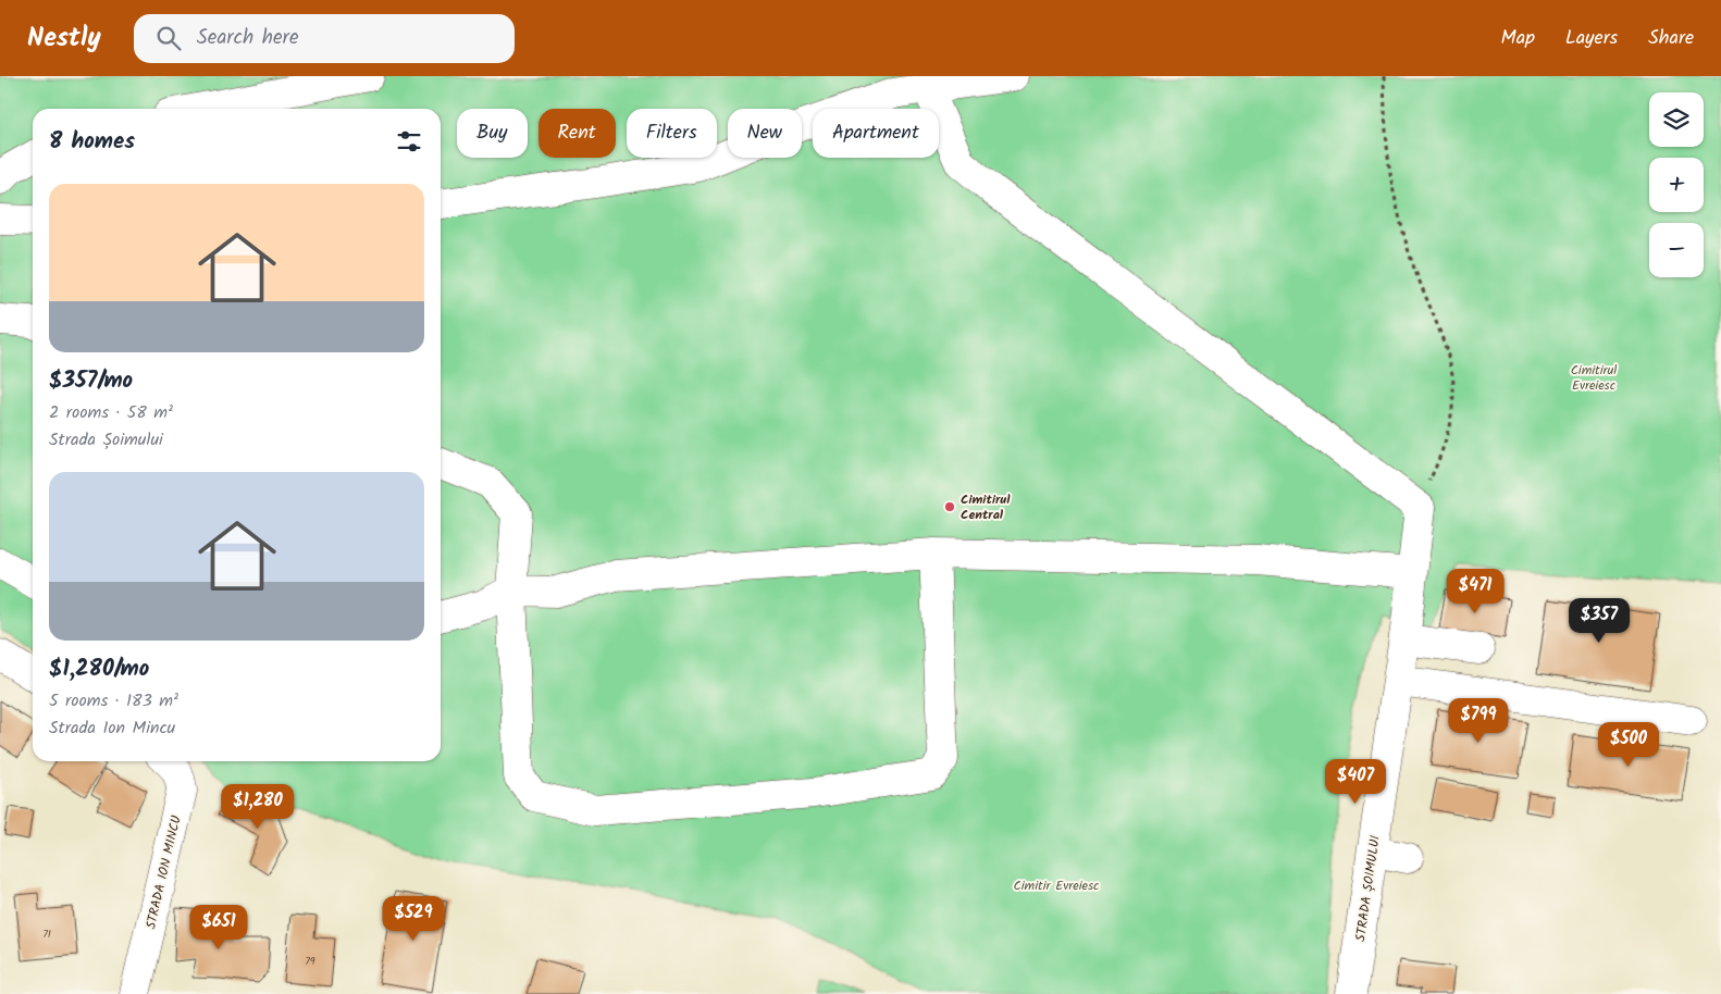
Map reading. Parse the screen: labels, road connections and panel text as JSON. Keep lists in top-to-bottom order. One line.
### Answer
{"streets":{"street":["STRADA ION MINCU","STRADA ȘOIMULUI"]},"parks":["Cimitirul Evreiesc","Cimitir Evreiesc"],"places":["Cimitirul Central"],"house_numbers":["71","79"],"page":{"header":"Nestly","search":"Search here","nav":["Map","Layers","Share"],"map_buttons":["+","−"],"chip":["Buy","Rent","Filters","New","Apartment"],"heading":"8 homes","list":[{"name":"$357/mo","note":"2 rooms · 58 m² · Strada Șoimului"},{"name":"$1,280/mo","note":"5 rooms · 183 m² · Strada Ion Mincu"}],"price":["$471","$357","$799","$500","$407","$1,280","$529","$651"]}}
